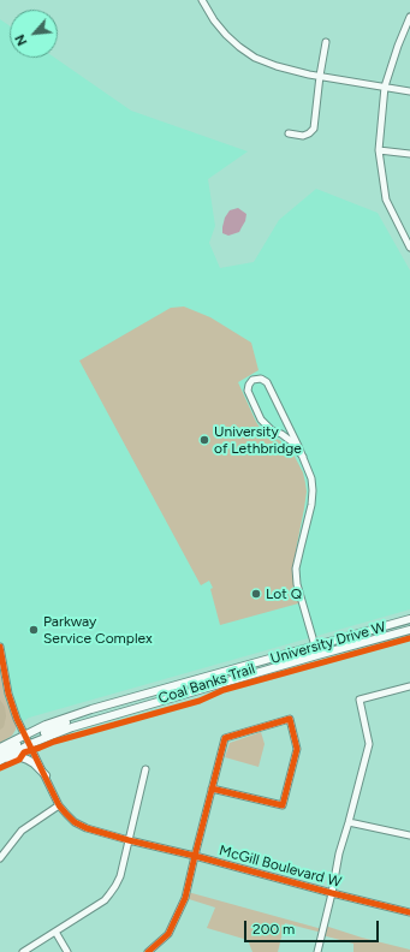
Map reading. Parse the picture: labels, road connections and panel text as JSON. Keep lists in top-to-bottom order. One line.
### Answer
{"streets":{"main road":["University Drive W"],"street":["McGill Boulevard W"],"cycle path":["Coal Banks Trail"]},"crossings":[["University Drive W","McGill Boulevard W"]],"places":["University of Lethbridge","Lot Q","Parkway Service Complex"],"scale_bar":"200 m","north":"bottom left"}
